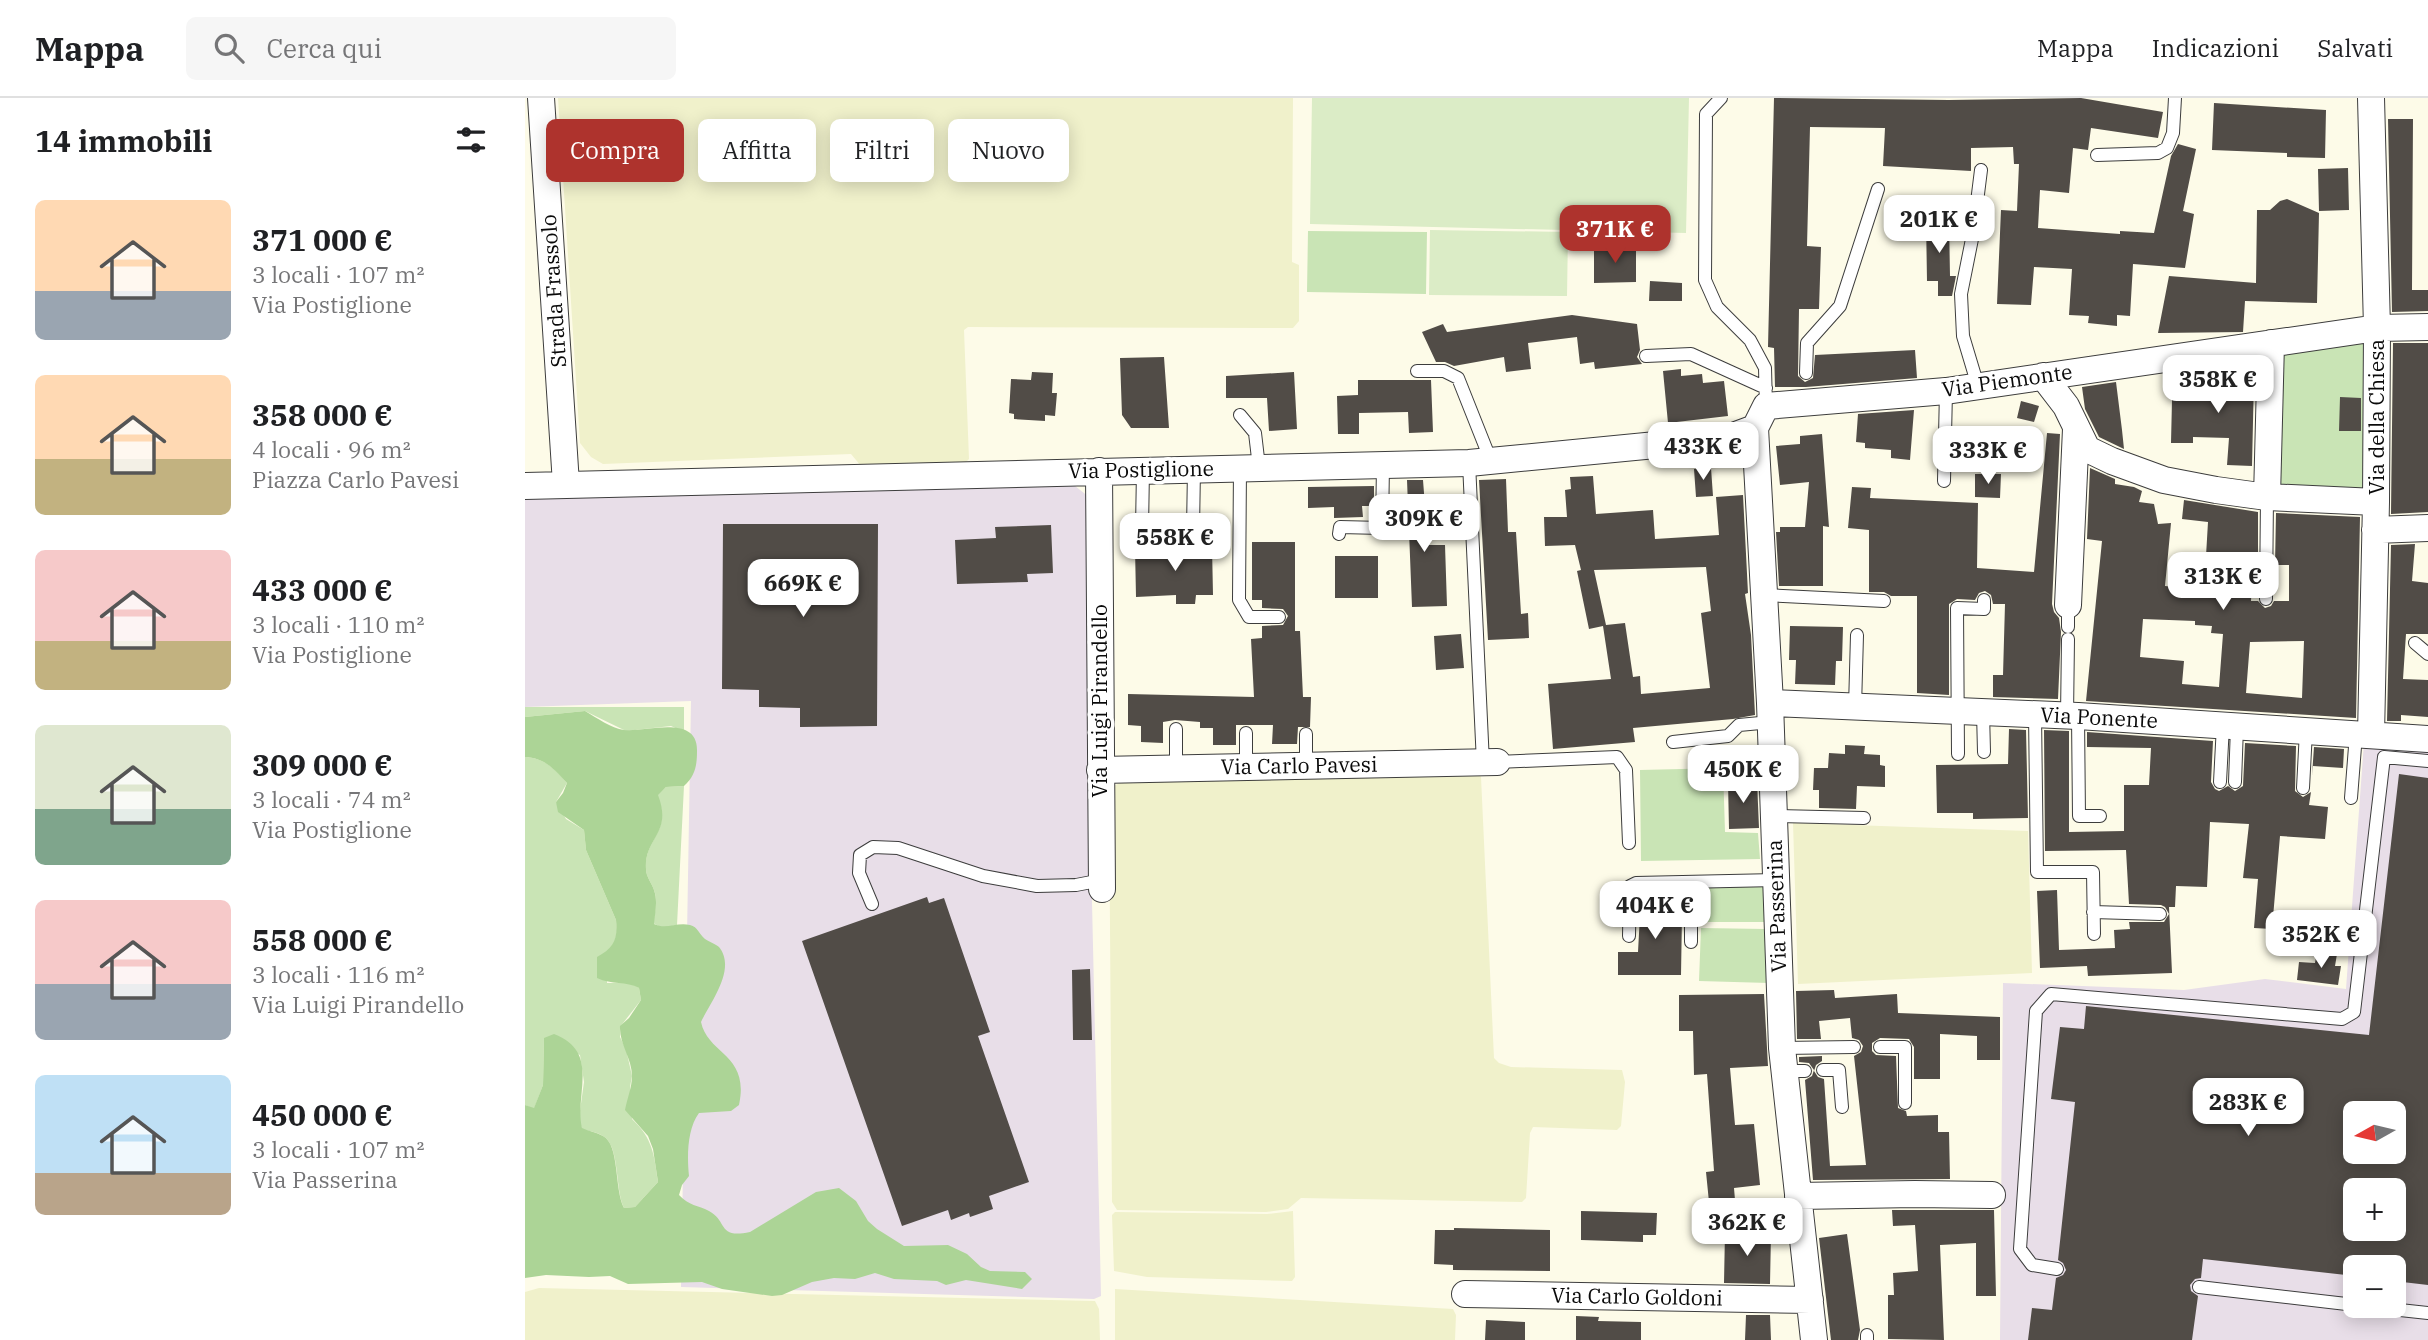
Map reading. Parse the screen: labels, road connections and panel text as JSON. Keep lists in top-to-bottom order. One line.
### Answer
{"streets":{"street":["Strada Frassolo","Via Piemonte","Via della Chiesa","Via Postiglione","Via Luigi Pirandello","Via Ponente","Via Carlo Pavesi","Via Passerina","Via Carlo Goldoni"]},"crossings":[["Strada Frassolo","Via Postiglione"],["Via Piemonte","Via della Chiesa"],["Via Piemonte","Via Postiglione"],["Via Piemonte","Via Passerina"],["Via della Chiesa","Via Ponente"],["Via Postiglione","Via Luigi Pirandello"],["Via Postiglione","Via Passerina"],["Via Luigi Pirandello","Via Carlo Pavesi"],["Via Ponente","Via Passerina"],["Via Passerina","Via Carlo Goldoni"]],"north":"left","page":{"header":"Mappa","search":"Cerca qui","nav":["Mappa","Indicazioni","Salvati"],"heading":"14 immobili","chip":["Compra","Affitta","Filtri","Nuovo"],"list":[{"name":"371 000 €","note":"3 locali · 107 m² · Via Postiglione"},{"name":"358 000 €","note":"4 locali · 96 m² · Piazza Carlo Pavesi"},{"name":"433 000 €","note":"3 locali · 110 m² · Via Postiglione"},{"name":"309 000 €","note":"3 locali · 74 m² · Via Postiglione"},{"name":"558 000 €","note":"3 locali · 116 m² · Via Luigi Pirandello"},{"name":"450 000 €","note":"3 locali · 107 m² · Via Passerina"}],"price":["201K €","371K €","358K €","433K €","333K €","309K €","558K €","313K €","669K €","450K €","404K €","352K €","283K €","362K €"],"map_buttons":["+","−"]}}
